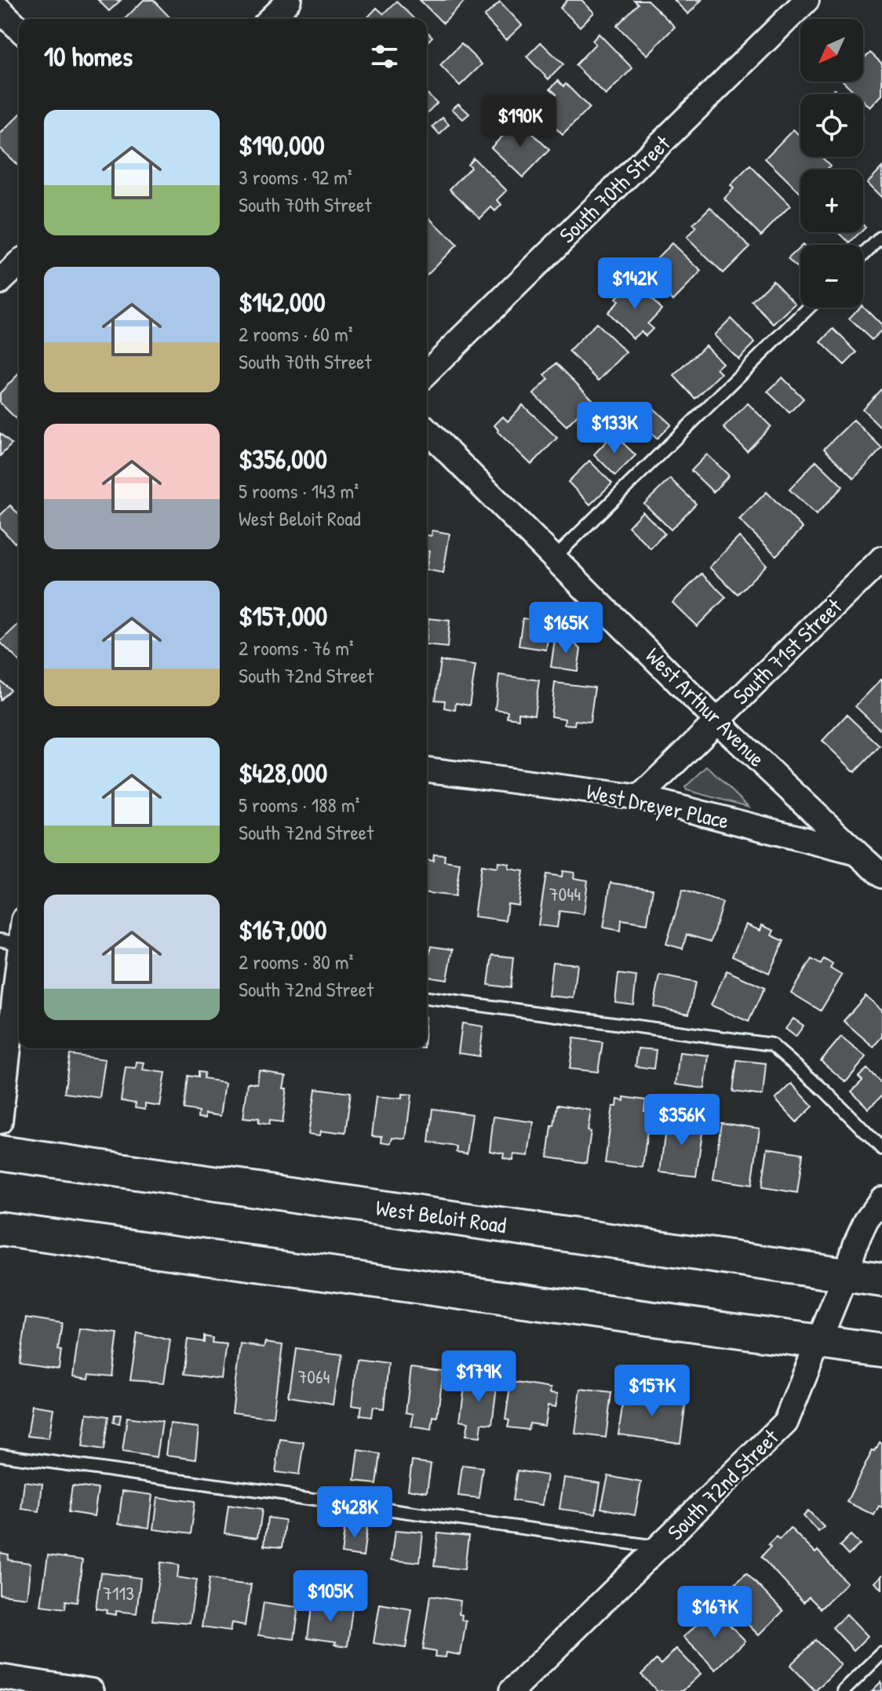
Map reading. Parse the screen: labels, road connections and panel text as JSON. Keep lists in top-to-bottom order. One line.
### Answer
{"streets":{"main road":["West Beloit Road"],"street":["South 70th Street","South 71st Street","West Arthur Avenue","West Dreyer Place","South 72nd Street"]},"crossings":[["South 71st Street","West Arthur Avenue"],["South 71st Street","West Dreyer Place"],["West Arthur Avenue","West Dreyer Place"],["West Beloit Road","South 72nd Street"]],"house_numbers":["7044","7064","7113"],"north":"bottom left","page":{"map_buttons":["+","−"],"heading":"10 homes","list":[{"name":"$190,000","note":"3 rooms · 92 m² · South 70th Street"},{"name":"$142,000","note":"2 rooms · 60 m² · South 70th Street"},{"name":"$356,000","note":"5 rooms · 143 m² · West Beloit Road"},{"name":"$157,000","note":"2 rooms · 76 m² · South 72nd Street"},{"name":"$428,000","note":"5 rooms · 188 m² · South 72nd Street"},{"name":"$167,000","note":"2 rooms · 80 m² · South 72nd Street"}],"price":["$190K","$142K","$133K","$165K","$356K","$179K","$157K","$428K","$105K","$167K"]}}
